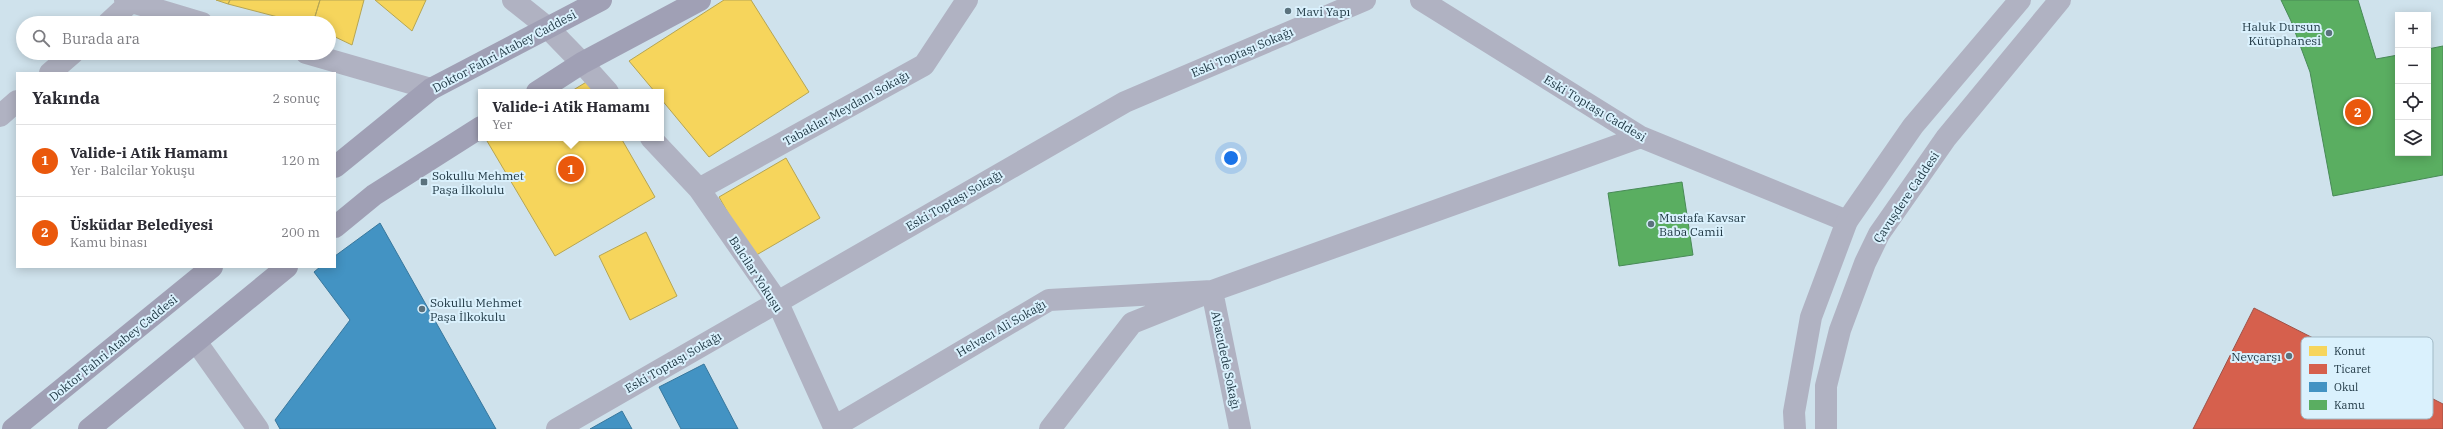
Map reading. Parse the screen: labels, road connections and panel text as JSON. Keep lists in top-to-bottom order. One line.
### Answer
{"streets":{"main road":["Doktor Fahri Atabey Caddesi"],"street":["Eski Toptaşı Sokağı","Tabaklar Meydanı Sokağı","Eski Toptaşı Caddesi","Çavuşdere Caddesi","Balcilar Yokuşu","Helvacı Ali Sokağı","Abacıdede Sokağı"]},"crossings":[["Eski Toptaşı Sokağı","Balcilar Yokuşu"],["Tabaklar Meydanı Sokağı","Balcilar Yokuşu"],["Eski Toptaşı Caddesi","Çavuşdere Caddesi"],["Balcilar Yokuşu","Helvacı Ali Sokağı"],["Helvacı Ali Sokağı","Abacıdede Sokağı"]],"places":{"other":["Mavi Yapı","Haluk Dursun Kütüphanesi","Mustafa Kavsar Baba Camii","Sokullu Mehmet Paşa İlkokulu","Nevçarşı"],"transit":["Sokullu Mehmet Paşa İlkolulu"]},"legend":["Konut","Ticaret","Okul","Kamu"],"page":{"map_buttons":["+","−"],"search":"Burada ara","heading":["Yakında","2 sonuç"],"popup":["Valide-i Atik Hamamı","Yer"],"pins":["2","1"],"list":[{"mark":"1","name":"Valide-i Atik Hamamı","note":"Yer · Balcilar Yokuşu","value":"120 m"},{"mark":"2","name":"Üsküdar Belediyesi","note":"Kamu binası","value":"200 m"}]}}
